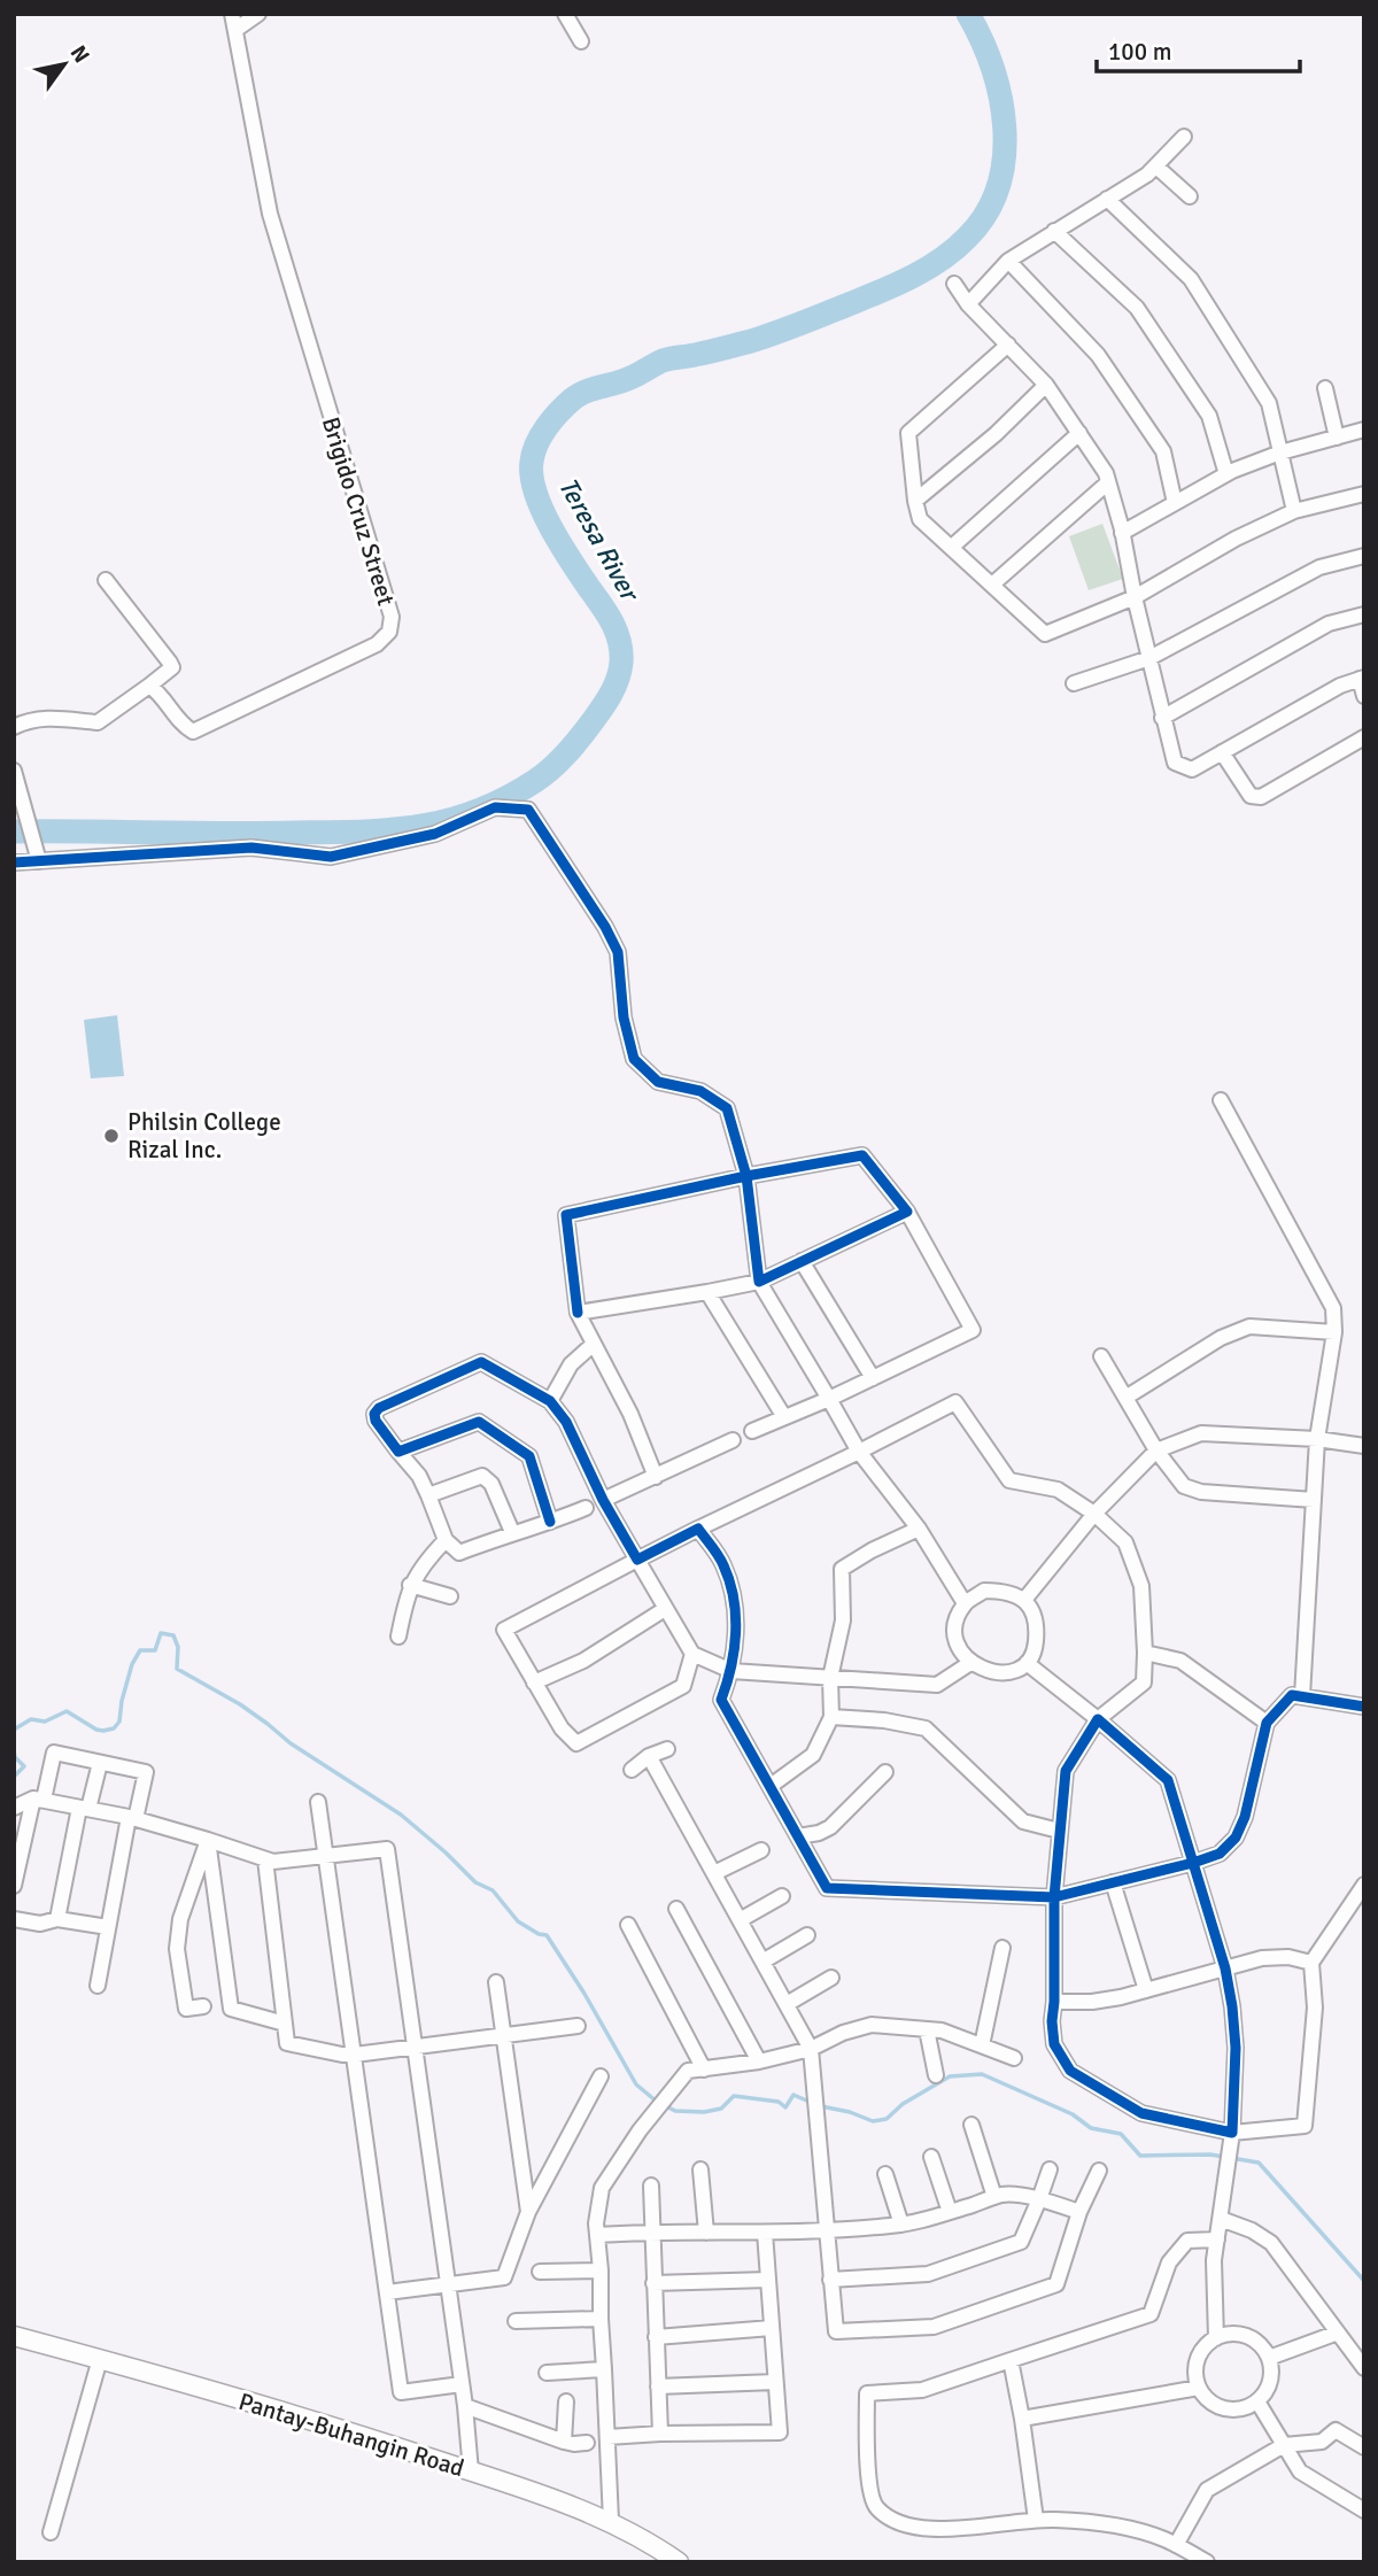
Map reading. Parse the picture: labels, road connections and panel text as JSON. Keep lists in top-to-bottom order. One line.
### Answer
{"streets":{"street":["Brigido Cruz Street","Pantay-Buhangin Road"]},"water":["Teresa River"],"places":["Philsin College Rizal Inc."],"scale_bar":"100 m","north":"top right"}
